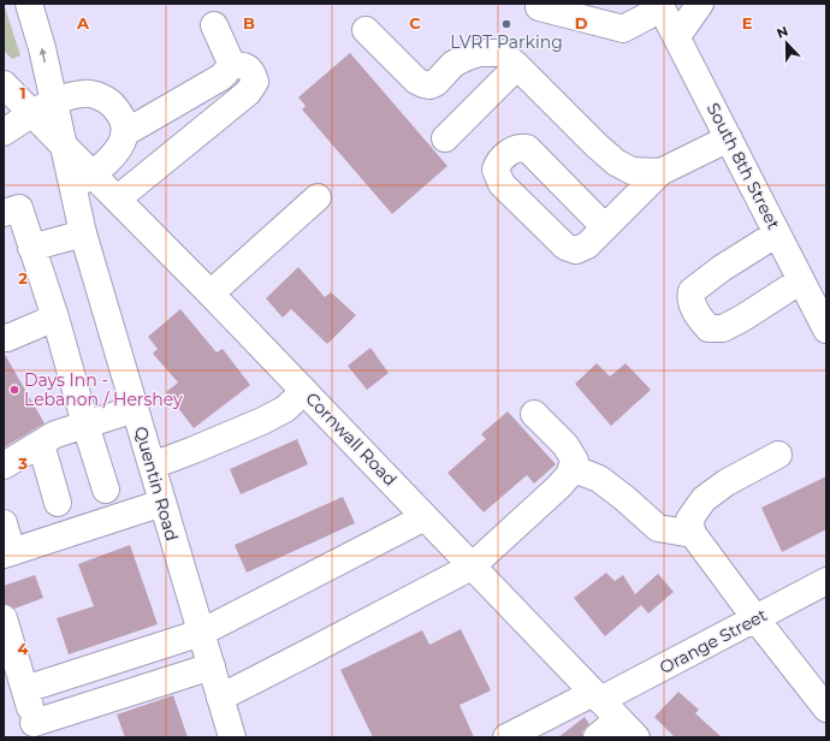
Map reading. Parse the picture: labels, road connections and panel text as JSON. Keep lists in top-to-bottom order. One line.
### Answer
{"streets":{"main road":["South 8th Street","Cornwall Road","Quentin Road","Orange Street"]},"crossings":[["Cornwall Road","Quentin Road"],["Cornwall Road","Orange Street"]],"places":["LVRT Parking","Days Inn - Lebanon / Hershey"],"north":"top","grid":{"columns":["A","B","C","D","E"],"rows":["1","2","3","4"]}}
